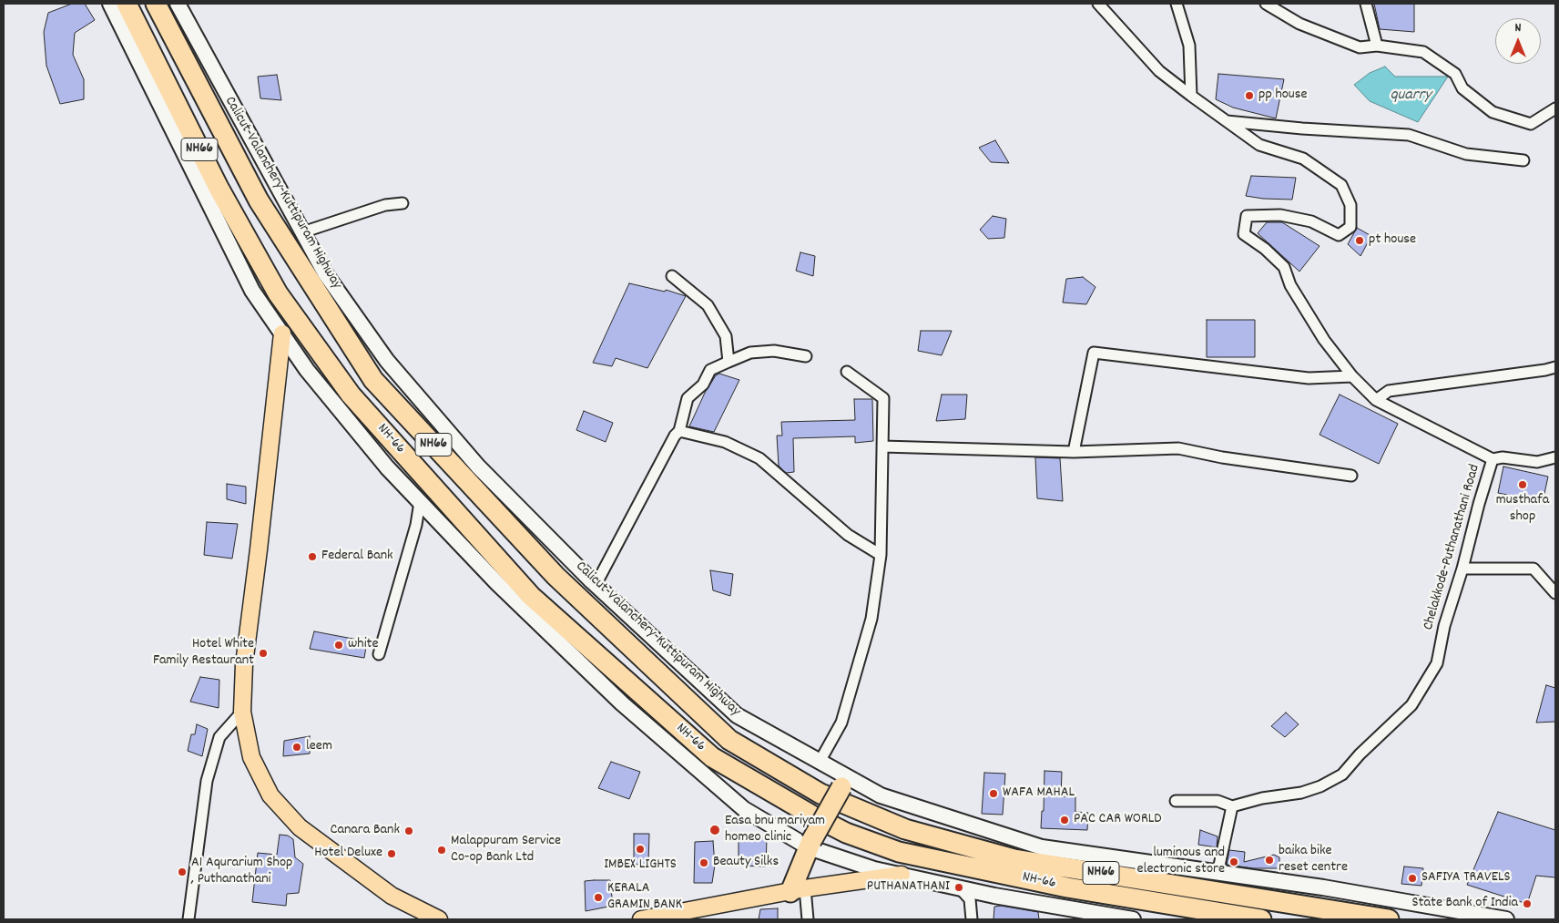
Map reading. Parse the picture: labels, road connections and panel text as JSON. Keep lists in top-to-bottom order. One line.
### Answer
{"streets":{"highway":["NH66","Calicut-Valanchery-Kuttipuram Highway","NH-66"],"street":["Chelakkode-Puthanathani Road"]},"crossings":[["NH66","Calicut-Valanchery-Kuttipuram Highway"]],"water":["quarry"],"places":["pp house","pt house","musthafa shop","Federal Bank","white","Hotel White Family Restaurant","leem","WAFA MAHAL","PAC CAR WORLD","Easa bnu mariyam homeo clinic","Canara Bank","IMBEX LIGHTS","Malappuram Service Co-op Bank Ltd","Hotel Deluxe","baika bike reset centre","luminous and electronic store","Beauty Silks","A1 Aqurarium Shop , Puthanathani","SAFIYA TRAVELS","PUTHANATHANI","KERALA GRAMIN BANK","State Bank of India"],"north":"top"}
